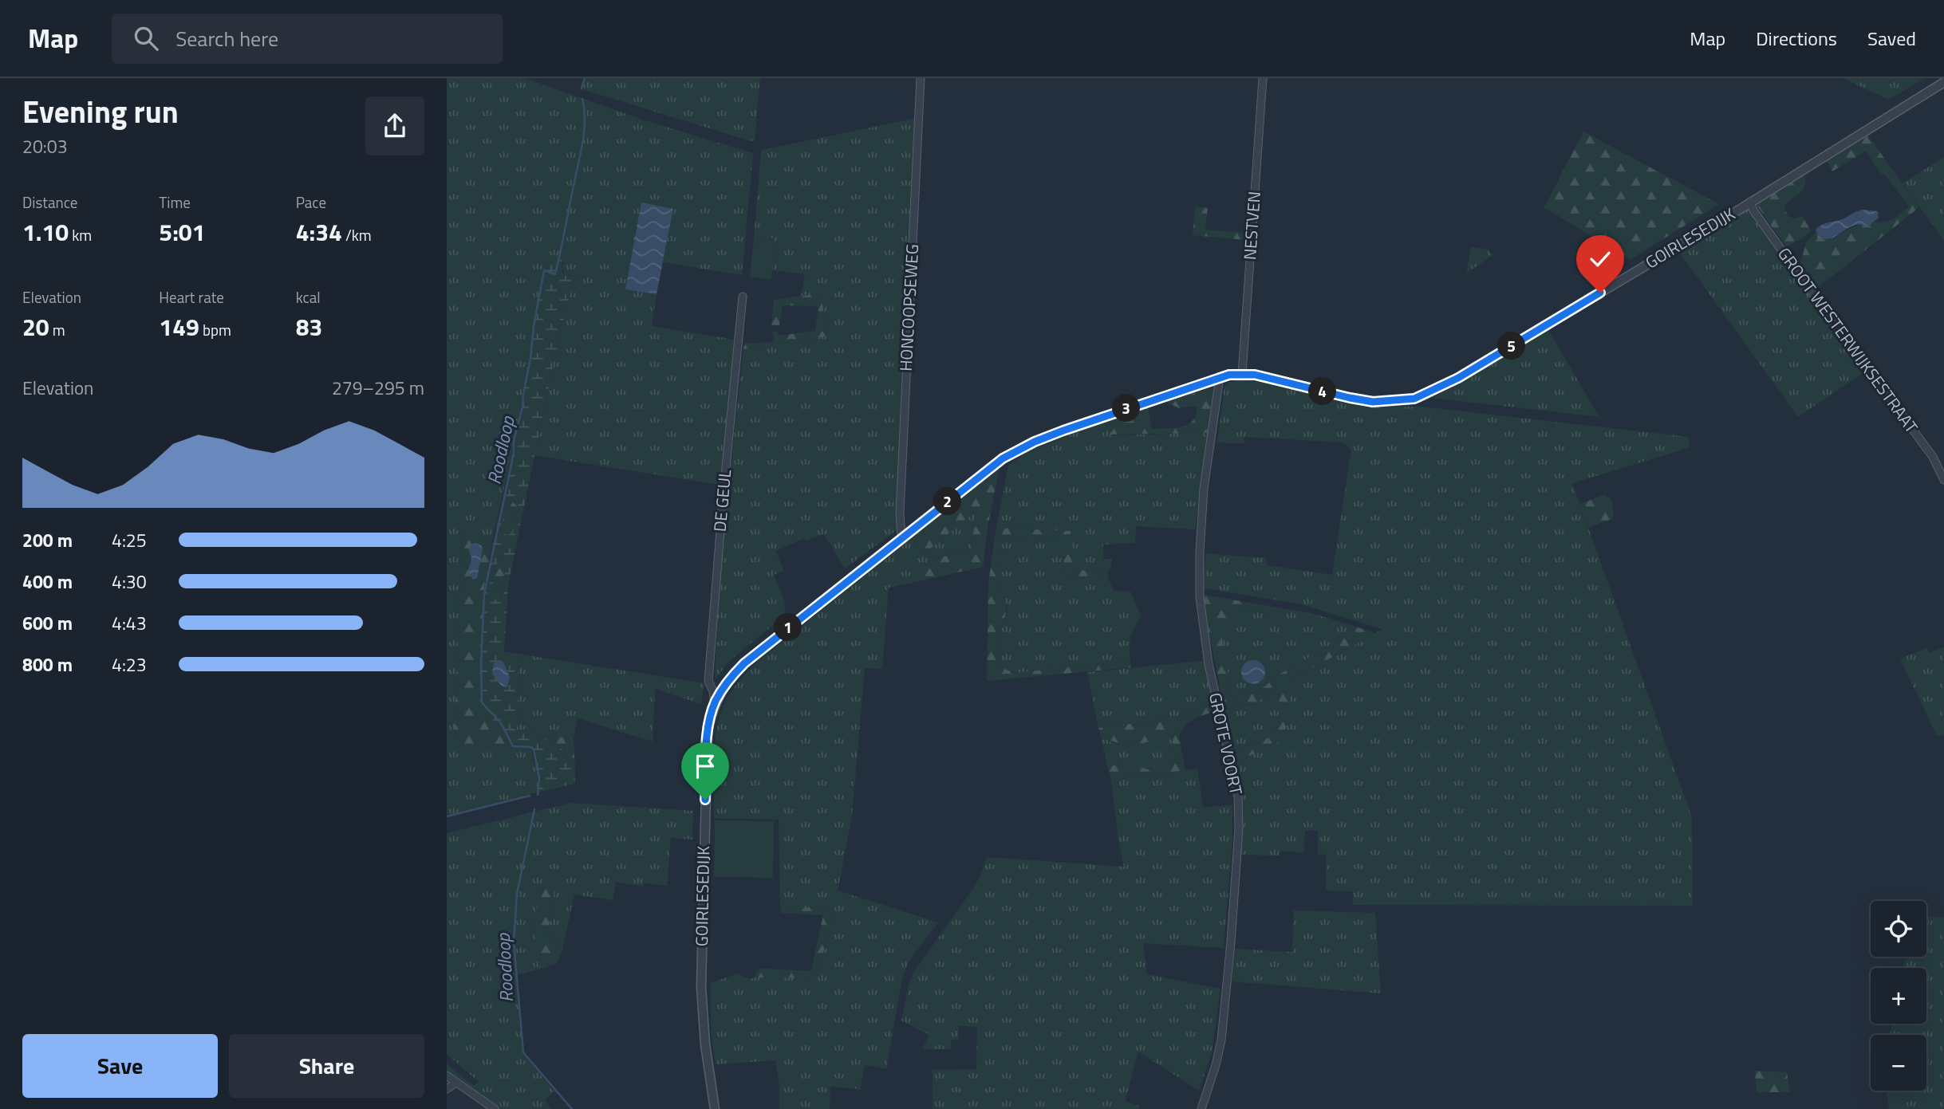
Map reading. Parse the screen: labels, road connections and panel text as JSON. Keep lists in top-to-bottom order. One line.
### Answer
{"streets":{"street":["NESTVEN","GOIRLESEDIJK","HONCOOPSEWEG","GROOT WESTERWIJKSESTRAAT","DE GEUL","GROTE VOORT"]},"crossings":[["NESTVEN","GOIRLESEDIJK"],["GOIRLESEDIJK","HONCOOPSEWEG"],["GOIRLESEDIJK","GROOT WESTERWIJKSESTRAAT"],["GOIRLESEDIJK","DE GEUL"],["GOIRLESEDIJK","GROTE VOORT"]],"water":["Roodloop"],"page":{"header":"Map","search":"Search here","nav":["Map","Directions","Saved"],"heading":["Evening run","20:03"],"stats":[["Distance","1.10 km"],["Time","5:01"],["Pace","4:34 /km"],["Elevation","20 m"],["Heart rate","149 bpm"],["kcal","83"]],"pins":["5","4","3","2","1"],"chart":["Elevation","279–295 m"],"list":[{"name":"200 m","note":"4:25"},{"name":"400 m","note":"4:30"},{"name":"600 m","note":"4:43"},{"name":"800 m","note":"4:23"}],"map_buttons":["+","−"],"buttons":["Save","Share"]}}
